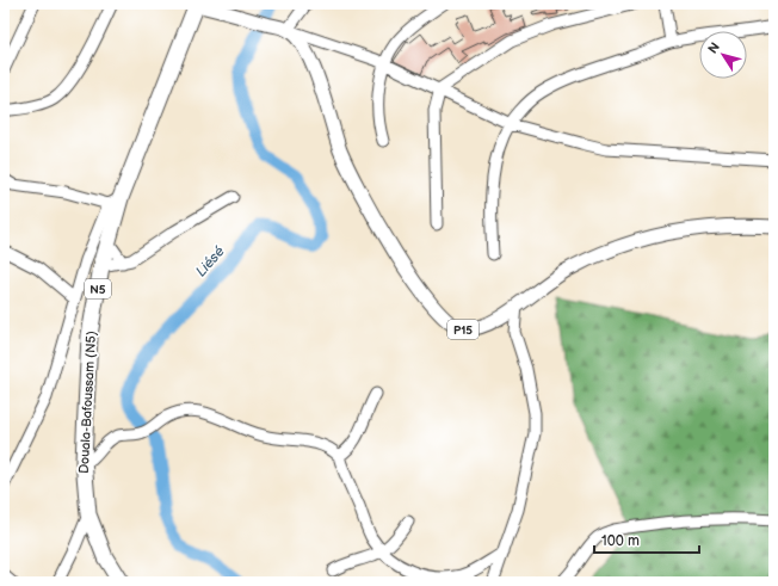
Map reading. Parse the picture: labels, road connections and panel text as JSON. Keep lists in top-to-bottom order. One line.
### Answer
{"streets":{"highway":["N5","Douala-Bafoussam (N5)"],"main road":["P15"]},"water":["Liésé"],"scale_bar":"100 m","north":"top left"}
